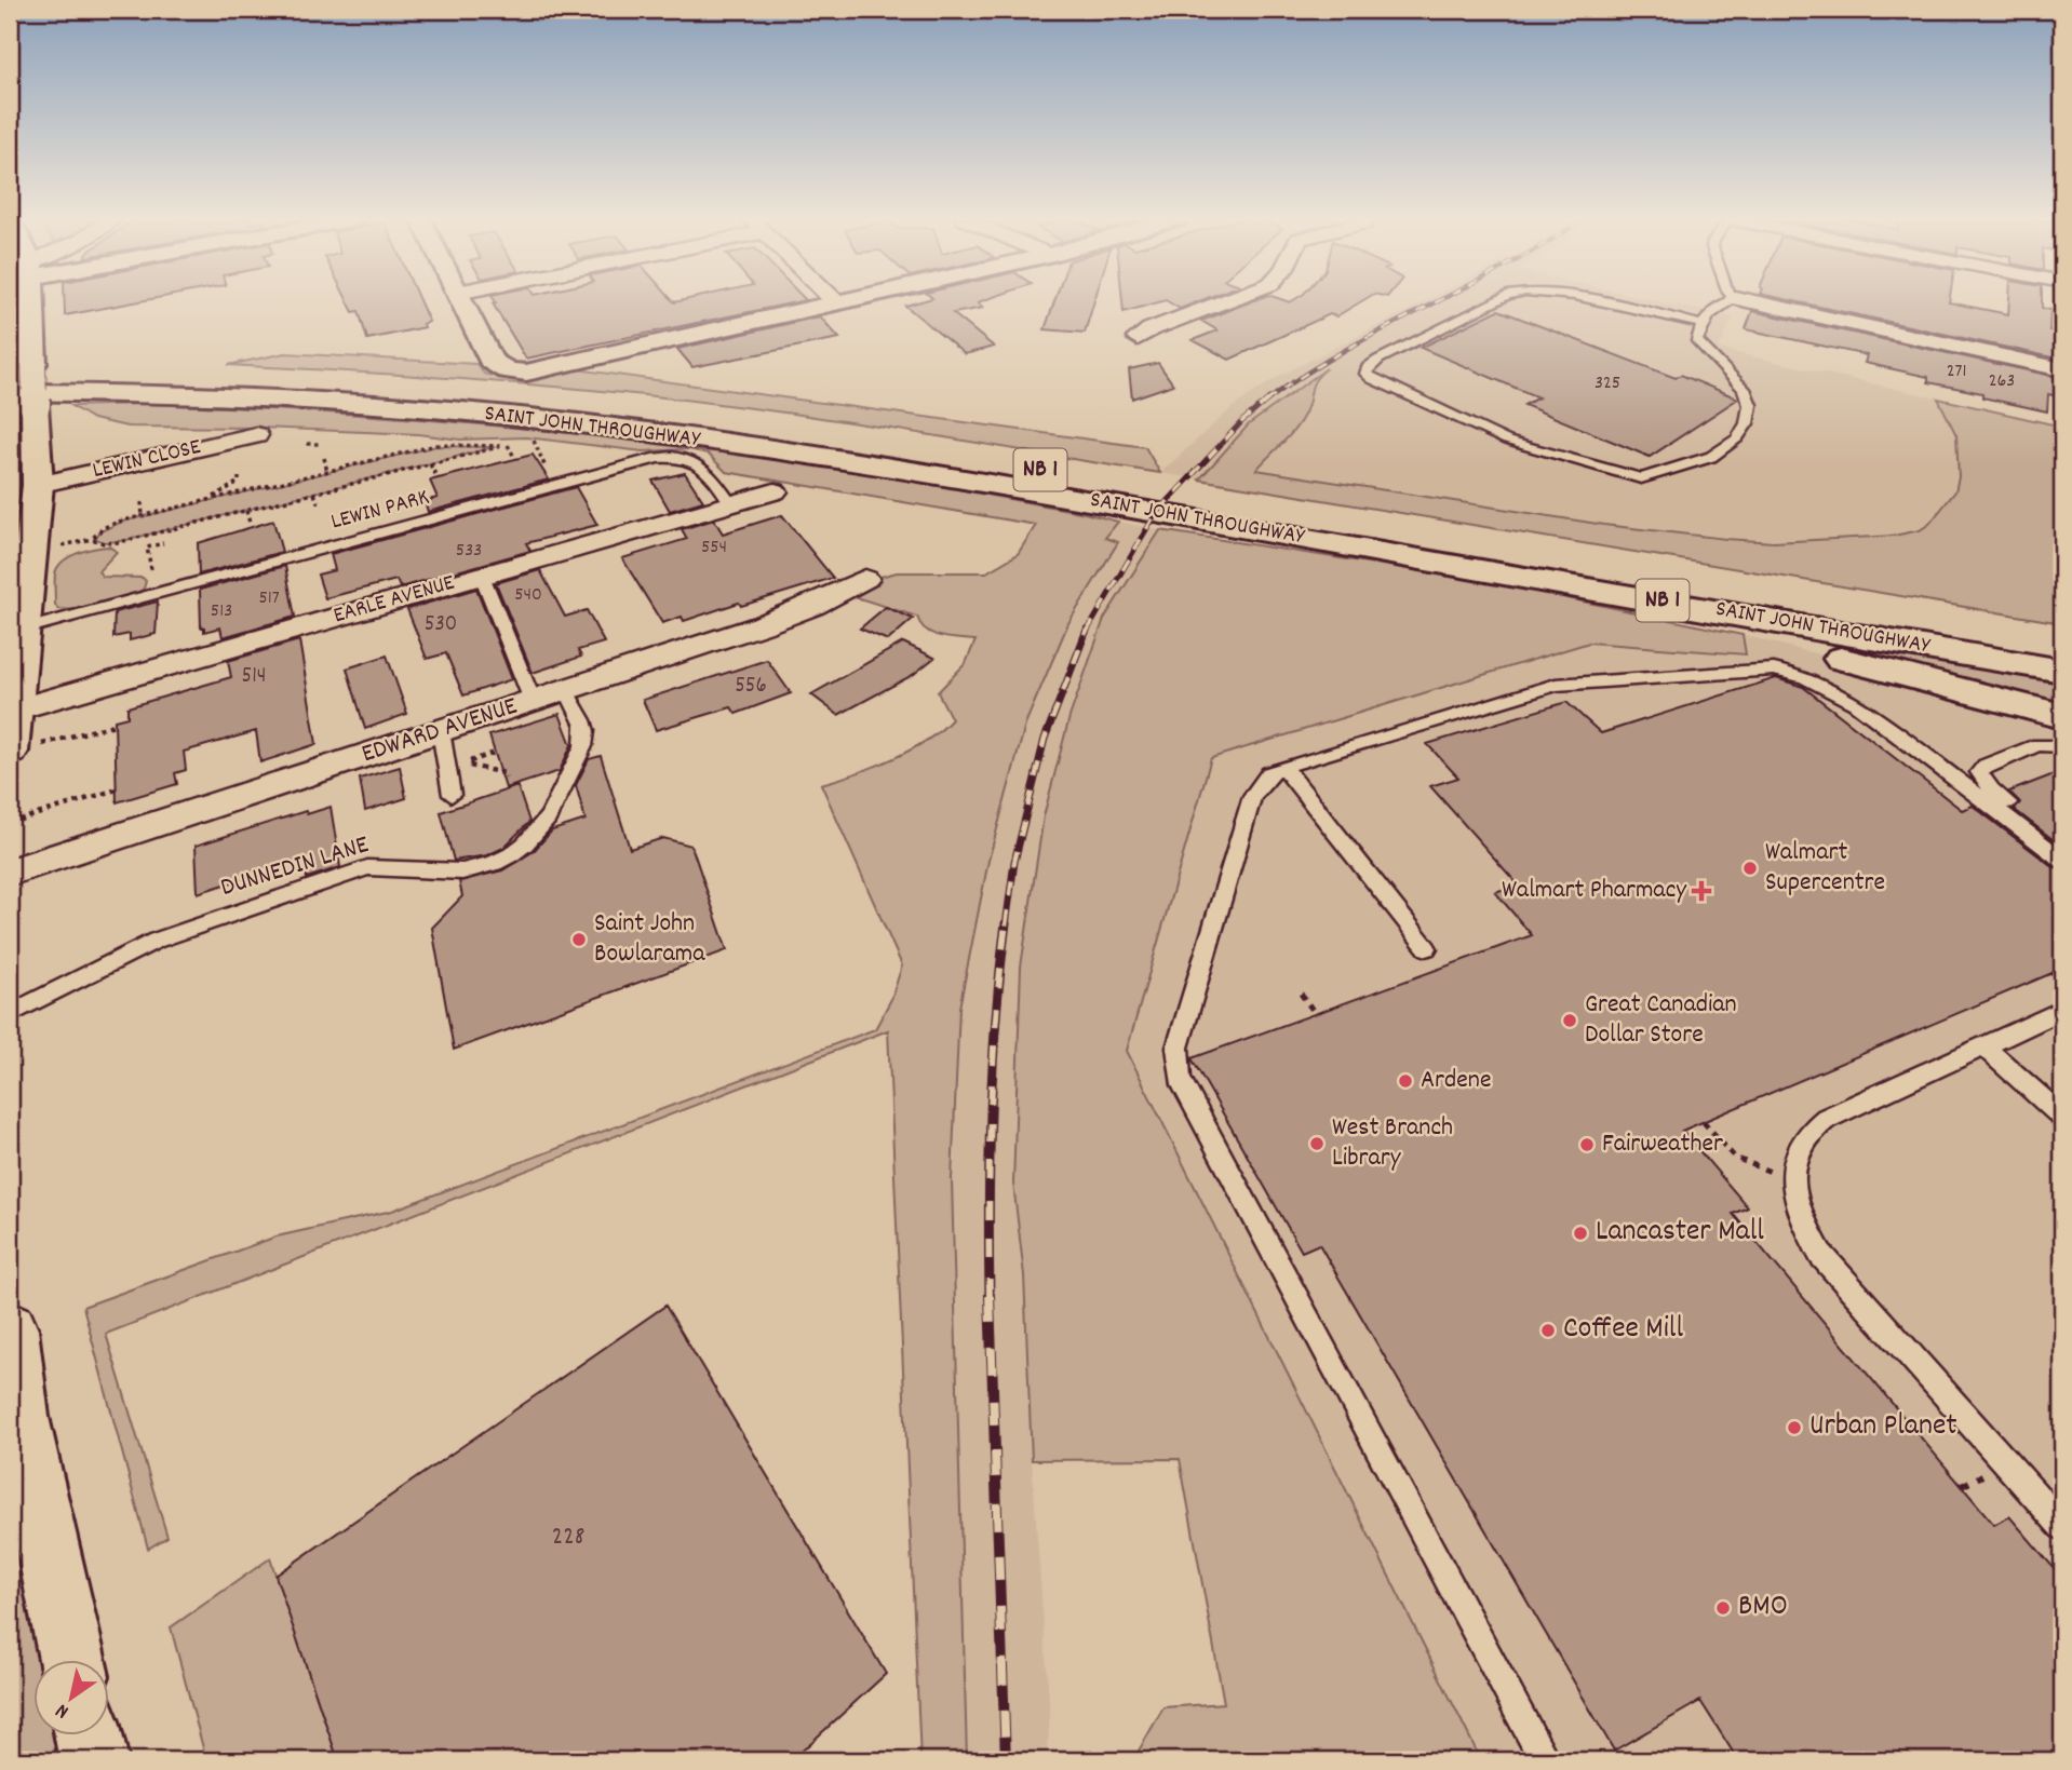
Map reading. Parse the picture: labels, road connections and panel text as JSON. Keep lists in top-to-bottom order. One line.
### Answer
{"streets":{"main road":["SAINT JOHN THROUGHWAY","NB 1"],"street":["LEWIN CLOSE","EARLE AVENUE","EDWARD AVENUE"],"lane":["LEWIN PARK","DUNNEDIN LANE"]},"crossings":[["LEWIN PARK","EARLE AVENUE"],["EDWARD AVENUE","DUNNEDIN LANE"]],"places":{"other":["Walmart Supercentre","Saint John Bowlarama","Great Canadian Dollar Store","Ardene","West Branch Library","Fairweather","Lancaster Mall","Coffee Mill","Urban Planet","BMO"],"health":["Walmart Pharmacy"]},"house_numbers":["271","263","325","554","533","540","517","513","530","514","556","228"],"north":"bottom left"}
